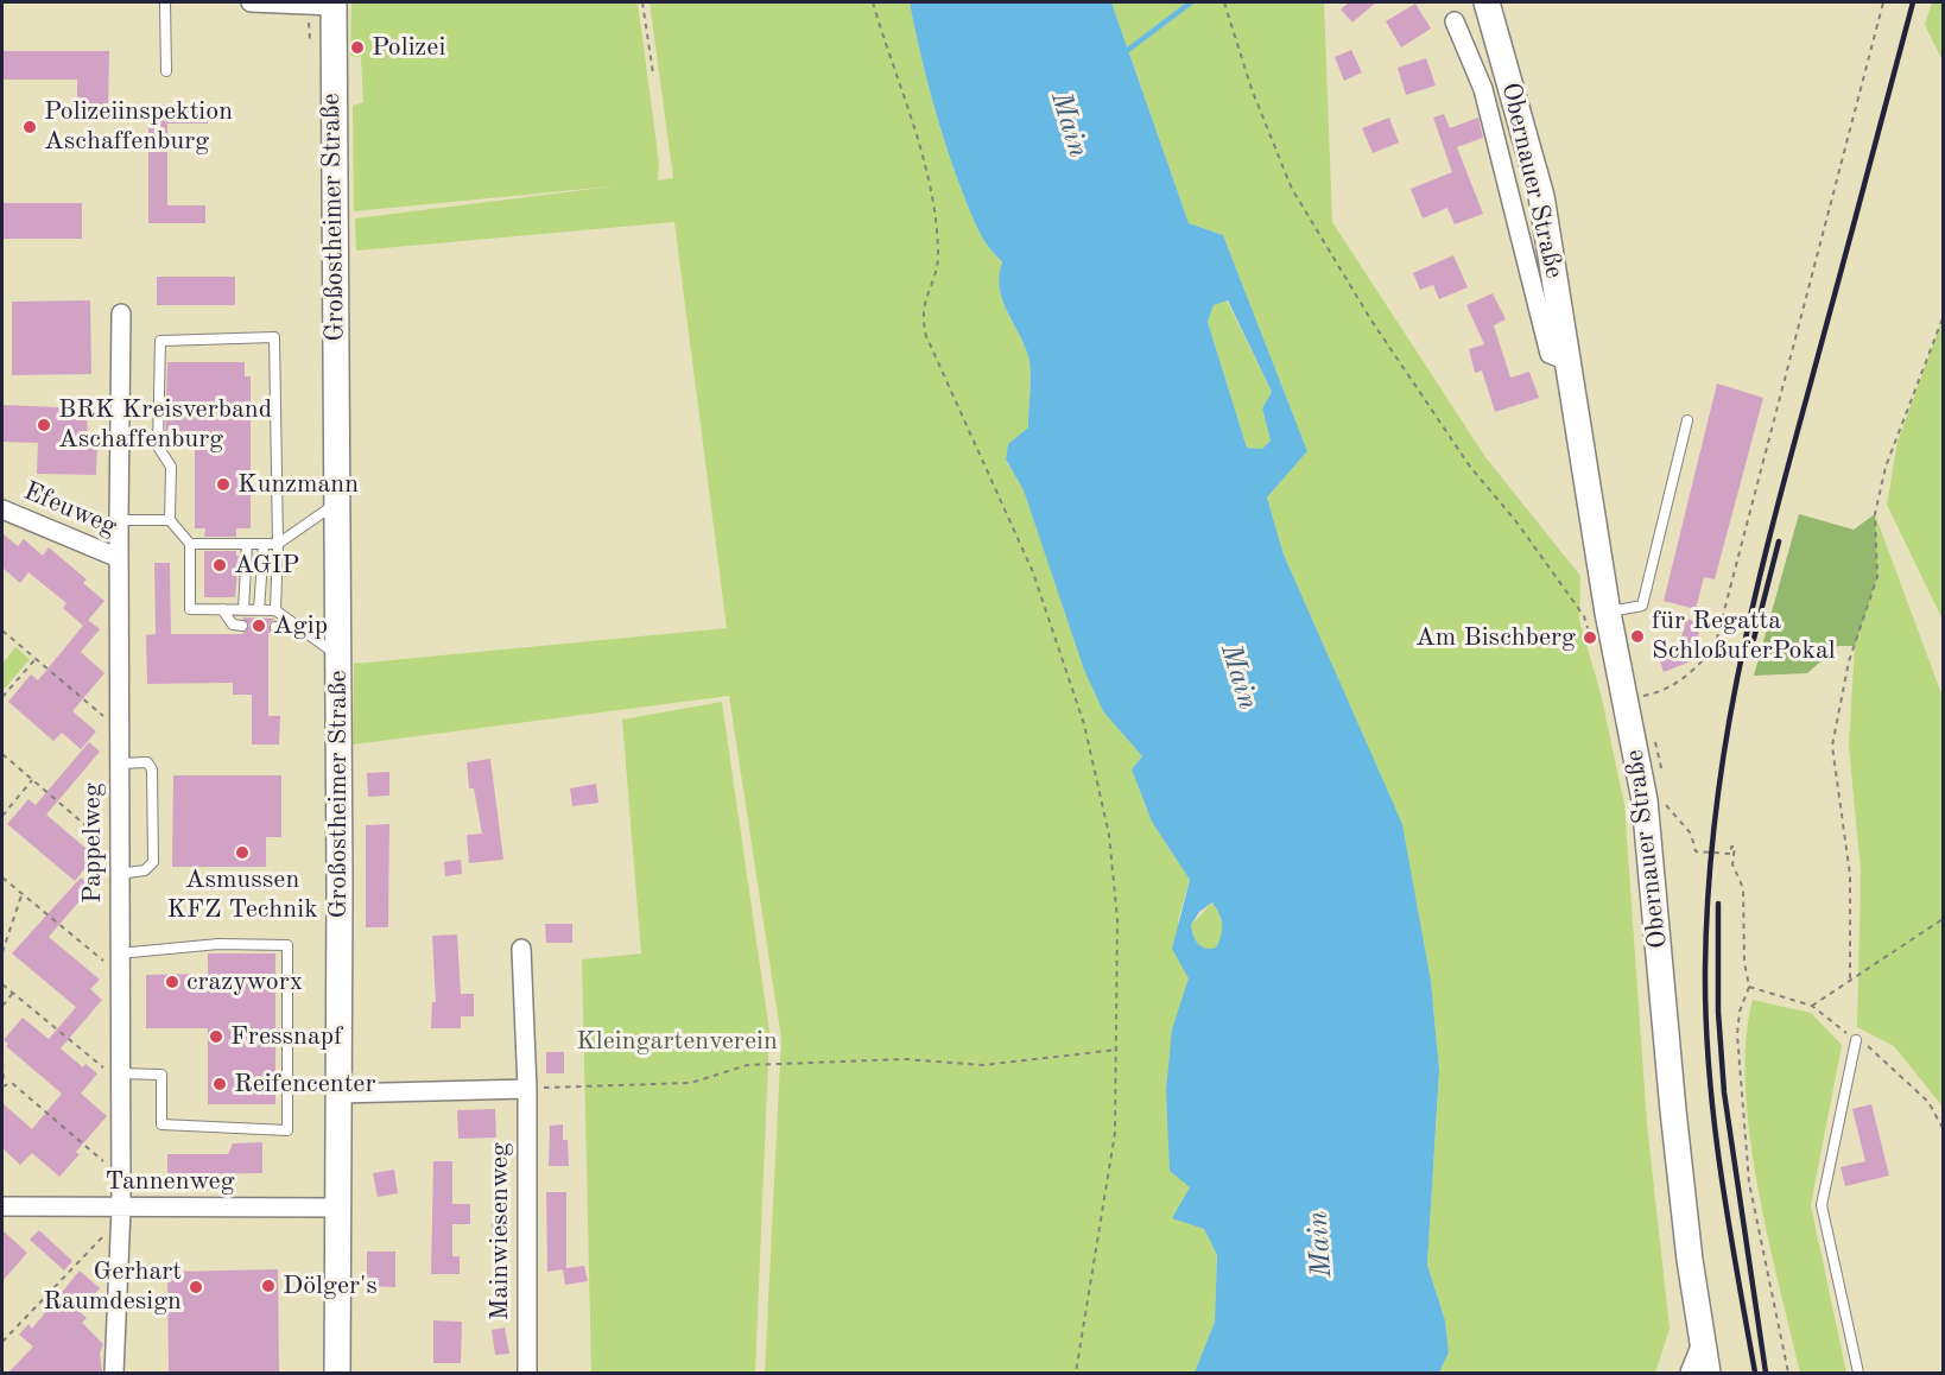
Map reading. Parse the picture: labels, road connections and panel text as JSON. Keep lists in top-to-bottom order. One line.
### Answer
{"streets":{"main road":["Obernauer Straße","Großostheimer Straße"],"street":["Efeuweg","Pappelweg","Tannenweg","Mainwiesenweg"]},"crossings":[["Großostheimer Straße","Tannenweg"],["Efeuweg","Pappelweg"],["Pappelweg","Tannenweg"]],"water":["Main"],"parks":["Kleingartenverein"],"places":["Polizei","Polizeiinspektion Aschaffenburg","BRK Kreisverband Aschaffenburg","Kunzmann","AGIP","Agip","für Regatta SchloßuferPokal","Am Bischberg","Asmussen KFZ Technik","crazyworx","Fressnapf","Reifencenter","Dölger's","Gerhart Raumdesign"]}
